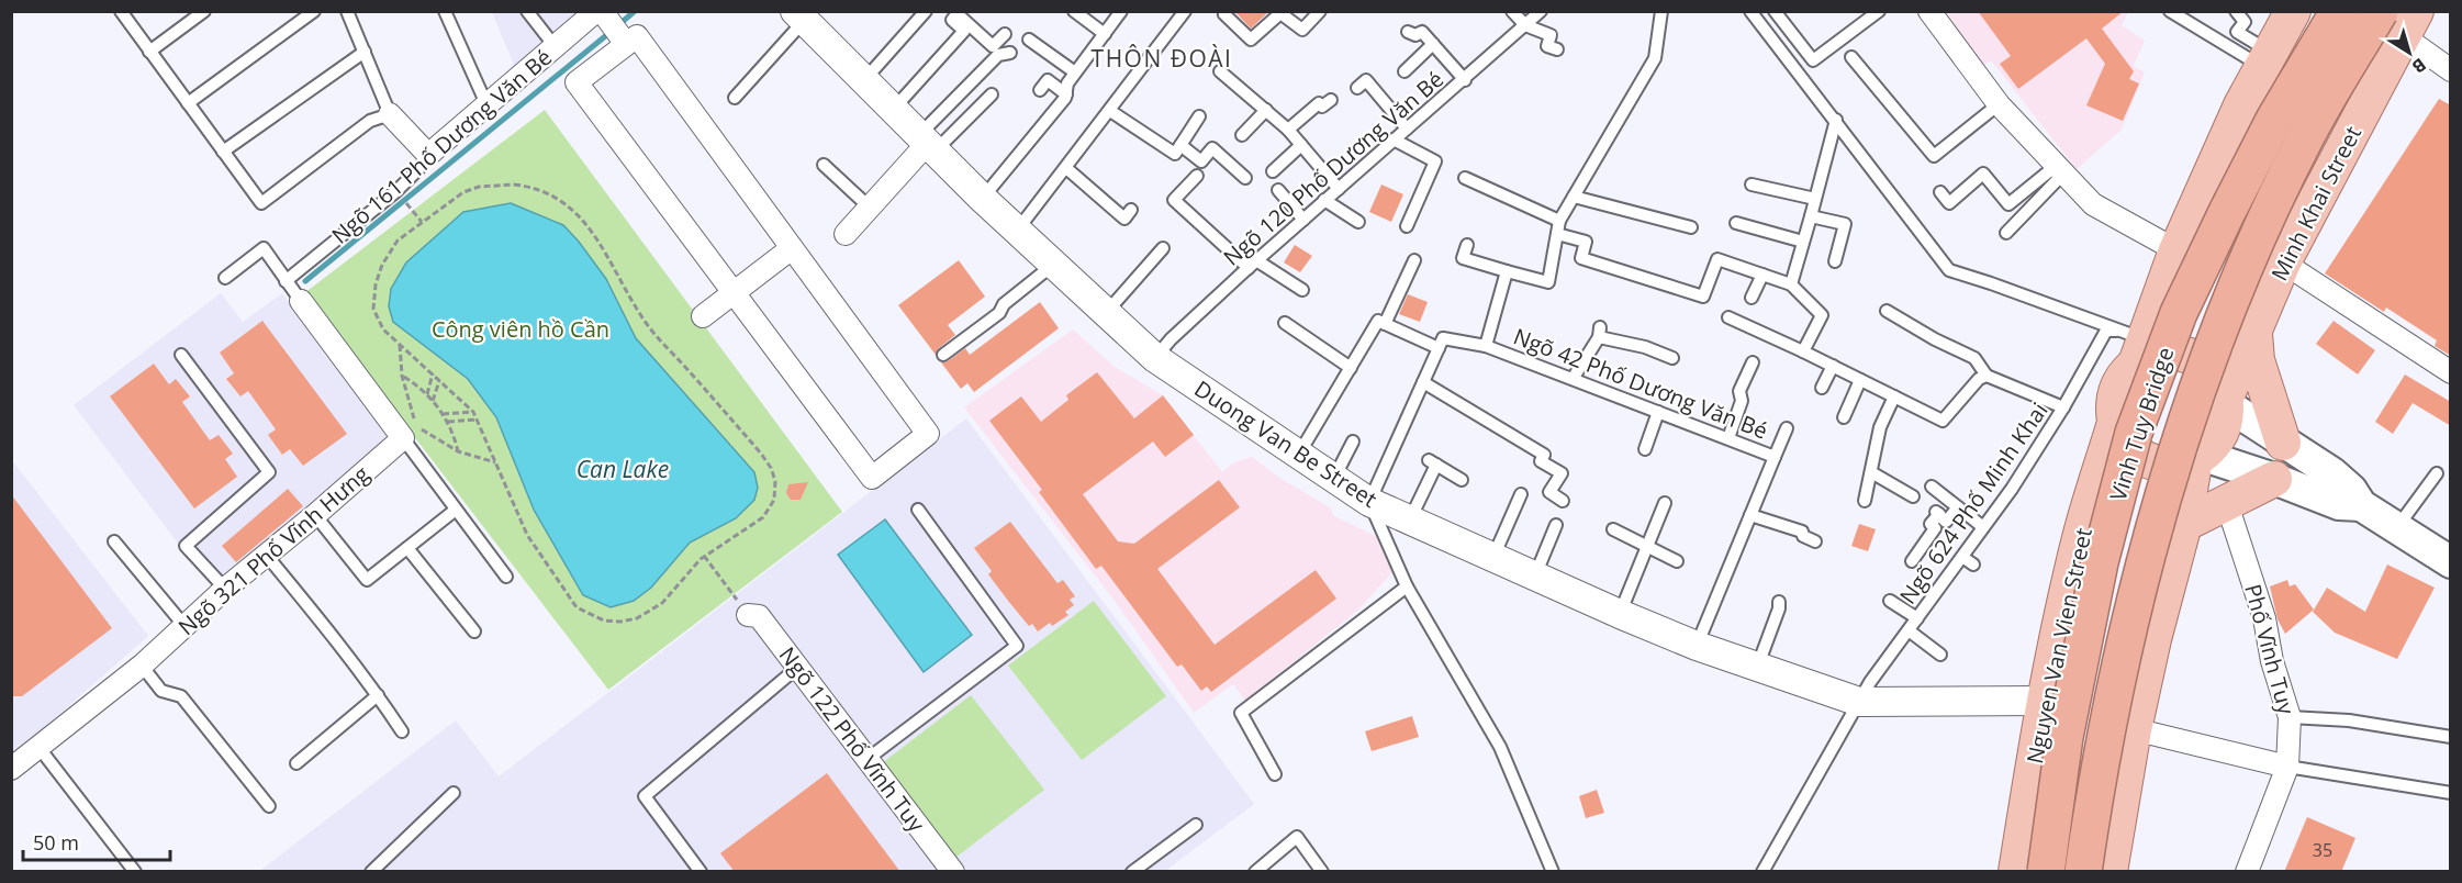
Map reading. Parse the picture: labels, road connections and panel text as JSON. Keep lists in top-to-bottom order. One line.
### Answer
{"streets":{"highway":["Vinh Tuy Bridge"],"main road":["Minh Khai Street","Nguyen Van Vien Street"],"street":["Ngõ 161 Phố Dương Văn Bé","Duong Van Be Street","Ngõ 321 Phố Vĩnh Hưng","Phố Vĩnh Tuy","Ngõ 122 Phố Vĩnh Tuy"],"lane":["Ngõ 120 Phố Dương Văn Bé","Ngõ 42 Phố Dương Văn Bé","Ngõ 624 Phố Minh Khai"]},"crossings":[["Ngõ 120 Phố Dương Văn Bé","Duong Van Be Street"],["Minh Khai Street","Vinh Tuy Bridge"],["Minh Khai Street","Ngõ 624 Phố Minh Khai"],["Minh Khai Street","Nguyen Van Vien Street"],["Ngõ 42 Phố Dương Văn Bé","Duong Van Be Street"],["Duong Van Be Street","Ngõ 624 Phố Minh Khai"],["Duong Van Be Street","Nguyen Van Vien Street"],["Ngõ 624 Phố Minh Khai","Nguyen Van Vien Street"]],"districts":["THÔN ĐOÀI"],"water":["Can Lake"],"parks":["Công viên hồ Cần"],"house_numbers":["35"],"scale_bar":"50 m","north":"bottom right"}
